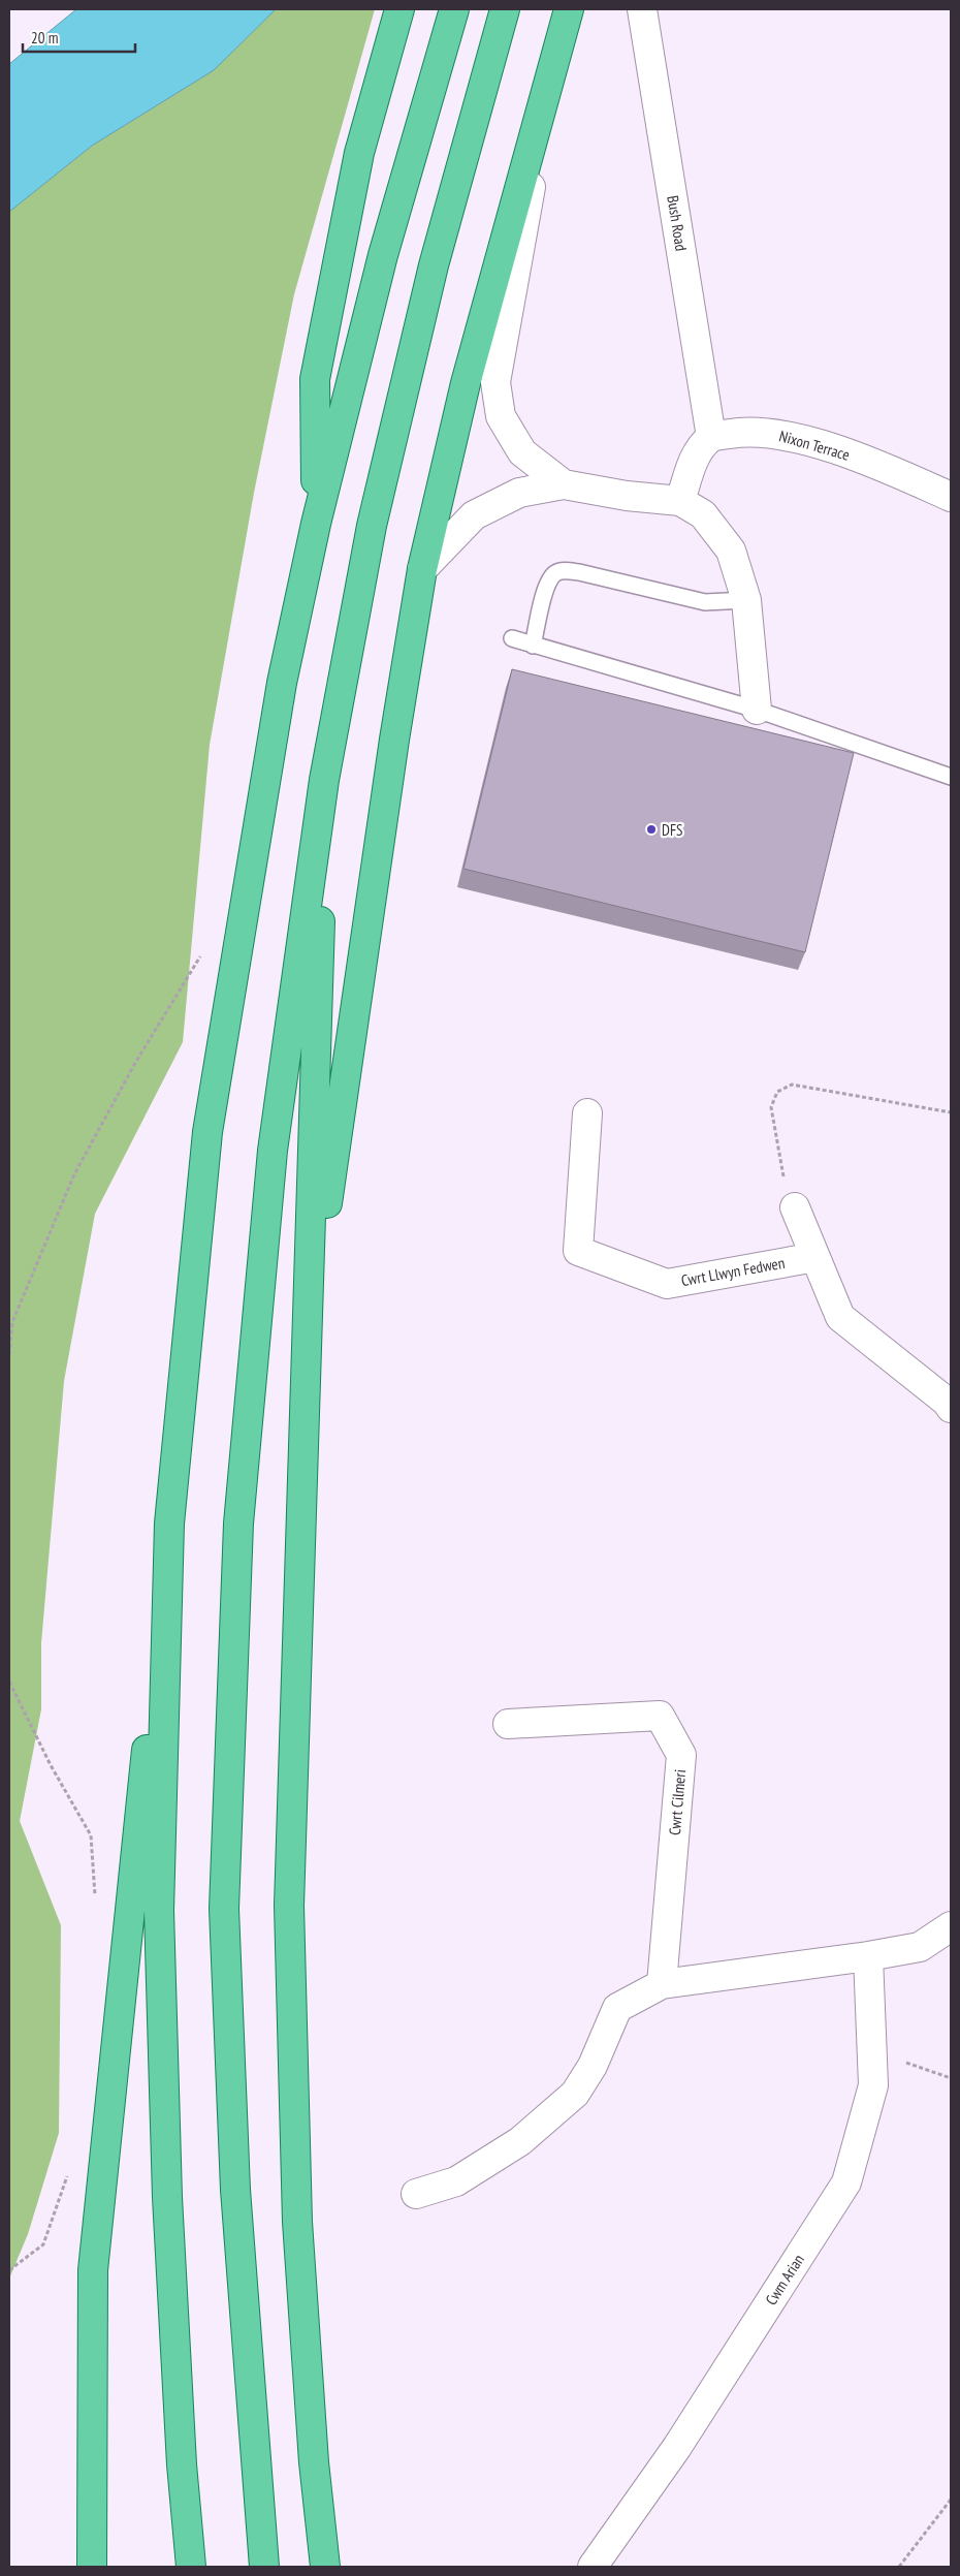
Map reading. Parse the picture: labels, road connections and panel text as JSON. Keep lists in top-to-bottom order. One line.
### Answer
{"streets":{"street":["Bush Road","Nixon Terrace","Cwrt Llwyn Fedwen","Cwrt Cilmeri","Cwm Arian"]},"crossings":[["Bush Road","Nixon Terrace"]],"places":["DFS"],"scale_bar":"20 m"}
